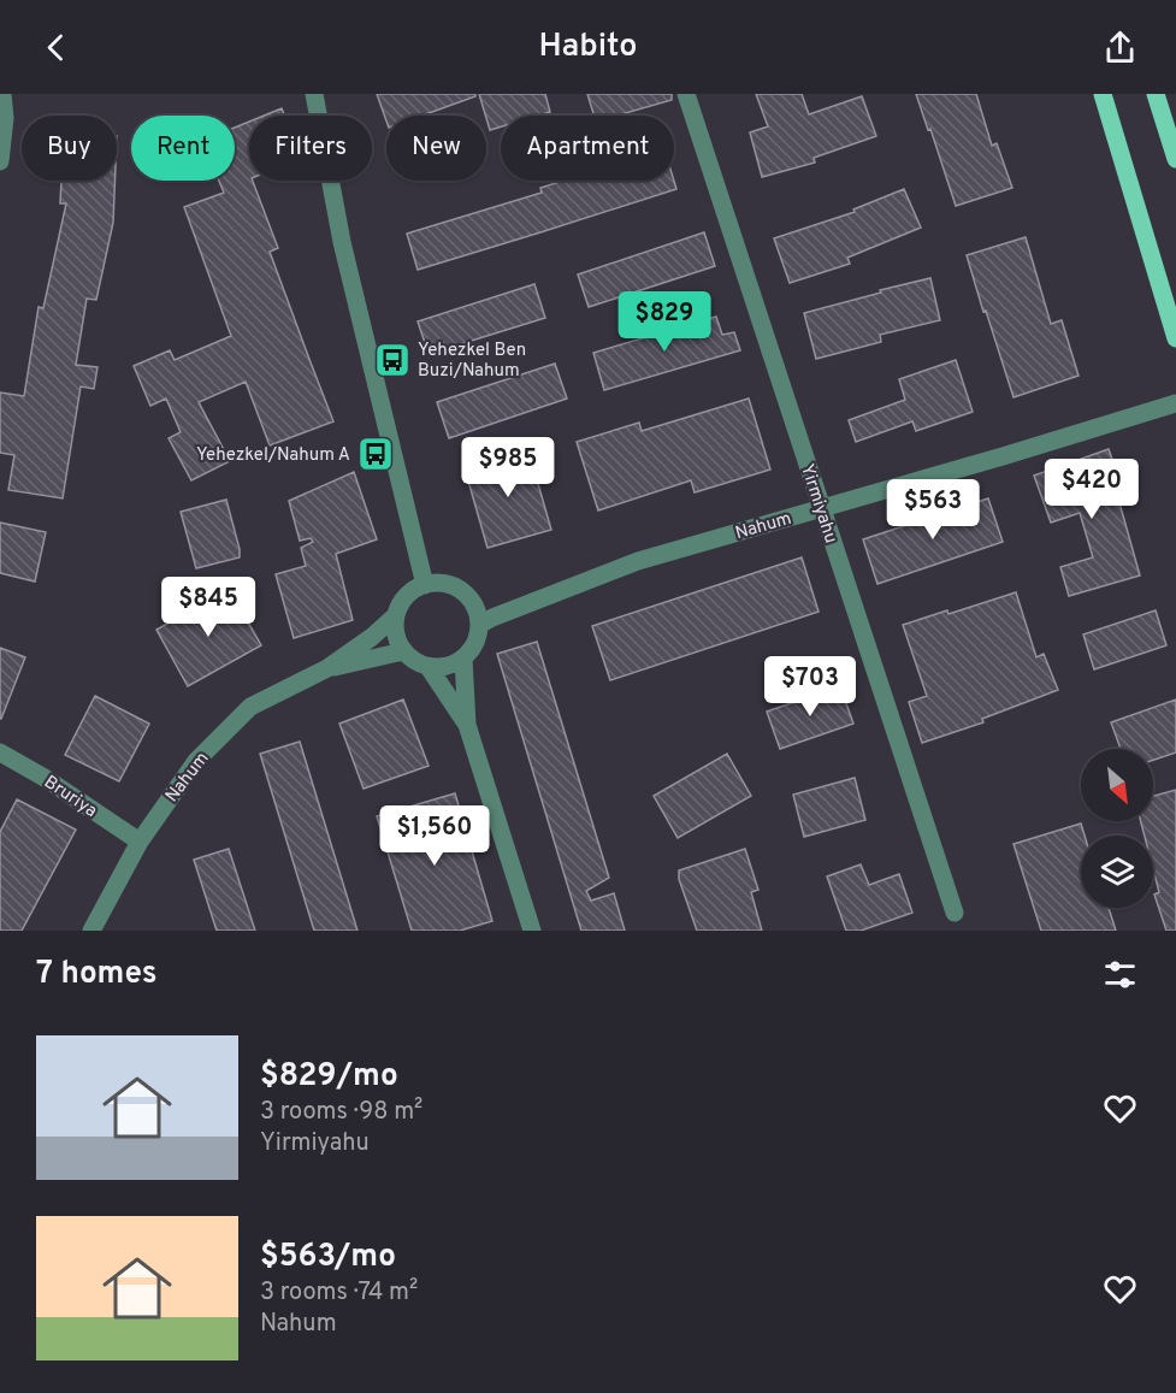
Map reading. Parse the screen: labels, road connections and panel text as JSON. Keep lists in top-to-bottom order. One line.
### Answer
{"streets":{"street":["Yirmiyahu","Nahum","Bruriya"]},"crossings":[["Yirmiyahu","Nahum"],["Nahum","Bruriya"]],"places":{"bus stop":["Yehezkel Ben Buzi/Nahum","Yehezkel/Nahum A"]},"north":"bottom right","page":{"header":"Habito","chip":["Buy","Rent","Filters","New","Apartment"],"price":["$829","$985","$420","$563","$845","$703","$1,560"],"heading":"7 homes","list":[{"name":"$829/mo","note":"3 rooms · 98 m² · Yirmiyahu"},{"name":"$563/mo","note":"3 rooms · 74 m² · Nahum"}]}}
